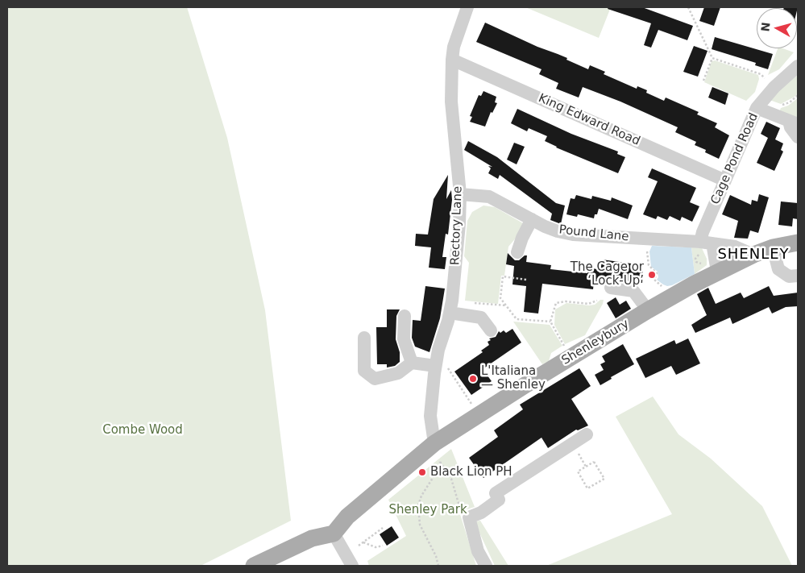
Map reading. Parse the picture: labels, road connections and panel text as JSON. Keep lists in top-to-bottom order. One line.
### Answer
{"streets":{"main road":["Shenleybury"],"street":["King Edward Road","Cage Pond Road","Rectory Lane","Pound Lane"]},"crossings":[["King Edward Road","Cage Pond Road"],["King Edward Road","Rectory Lane"],["Cage Pond Road","Pound Lane"],["Rectory Lane","Pound Lane"],["Rectory Lane","Shenleybury"],["Pound Lane","Shenleybury"]],"districts":["SHENLEY"],"parks":["Combe Wood","Shenley Park"],"places":["The Cage or ‘Lock-Up’","L'Italiana — Shenley","Black Lion PH"],"north":"left"}
